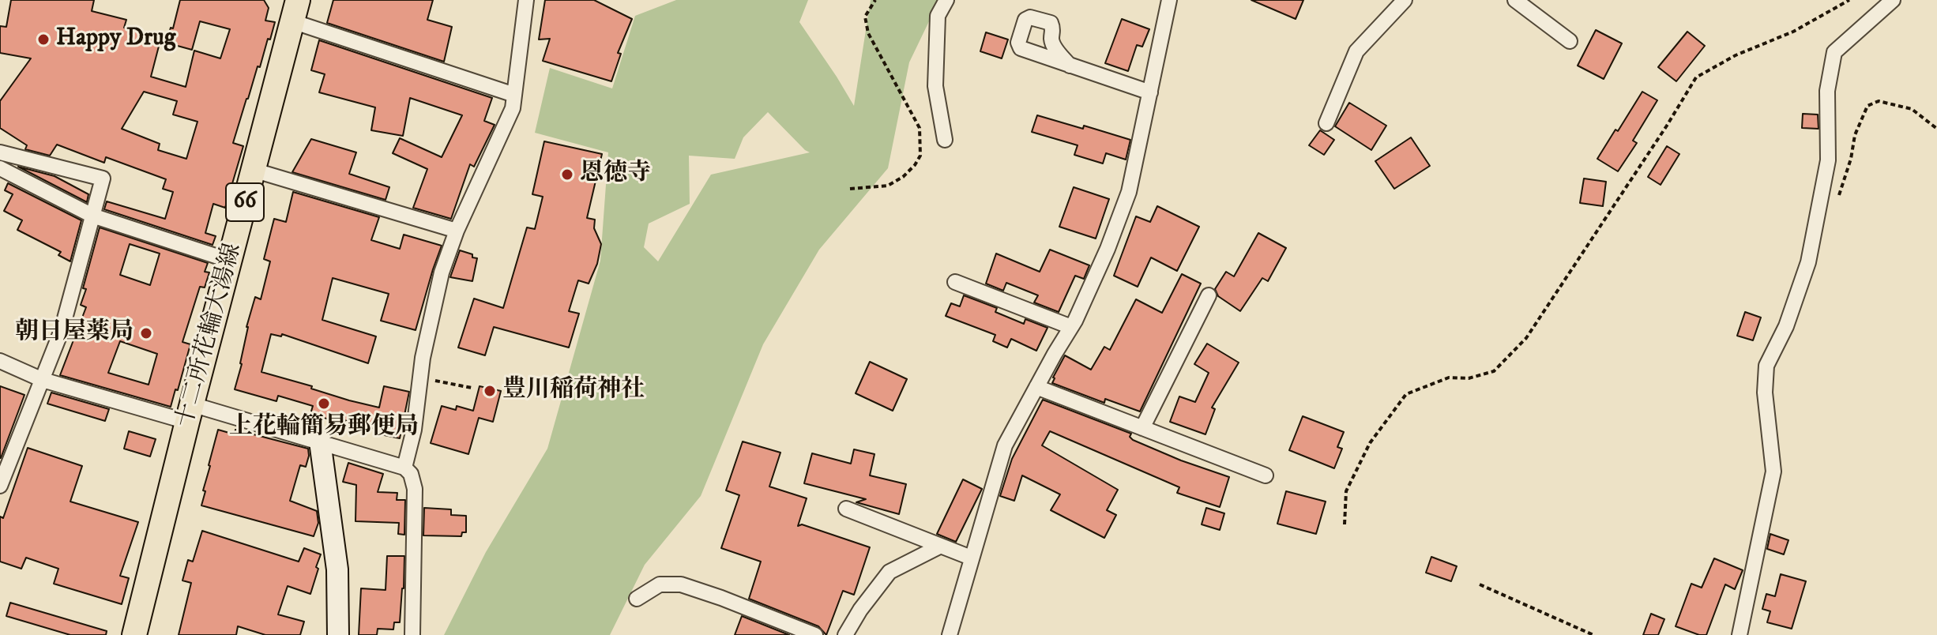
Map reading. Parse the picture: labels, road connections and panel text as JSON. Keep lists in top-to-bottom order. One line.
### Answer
{"streets":{"main road":["66","十二所花輪大湯線"]},"places":["Happy Drug","恩徳寺","朝日屋薬局","豊川稲荷神社","上花輪簡易郵便局"]}
